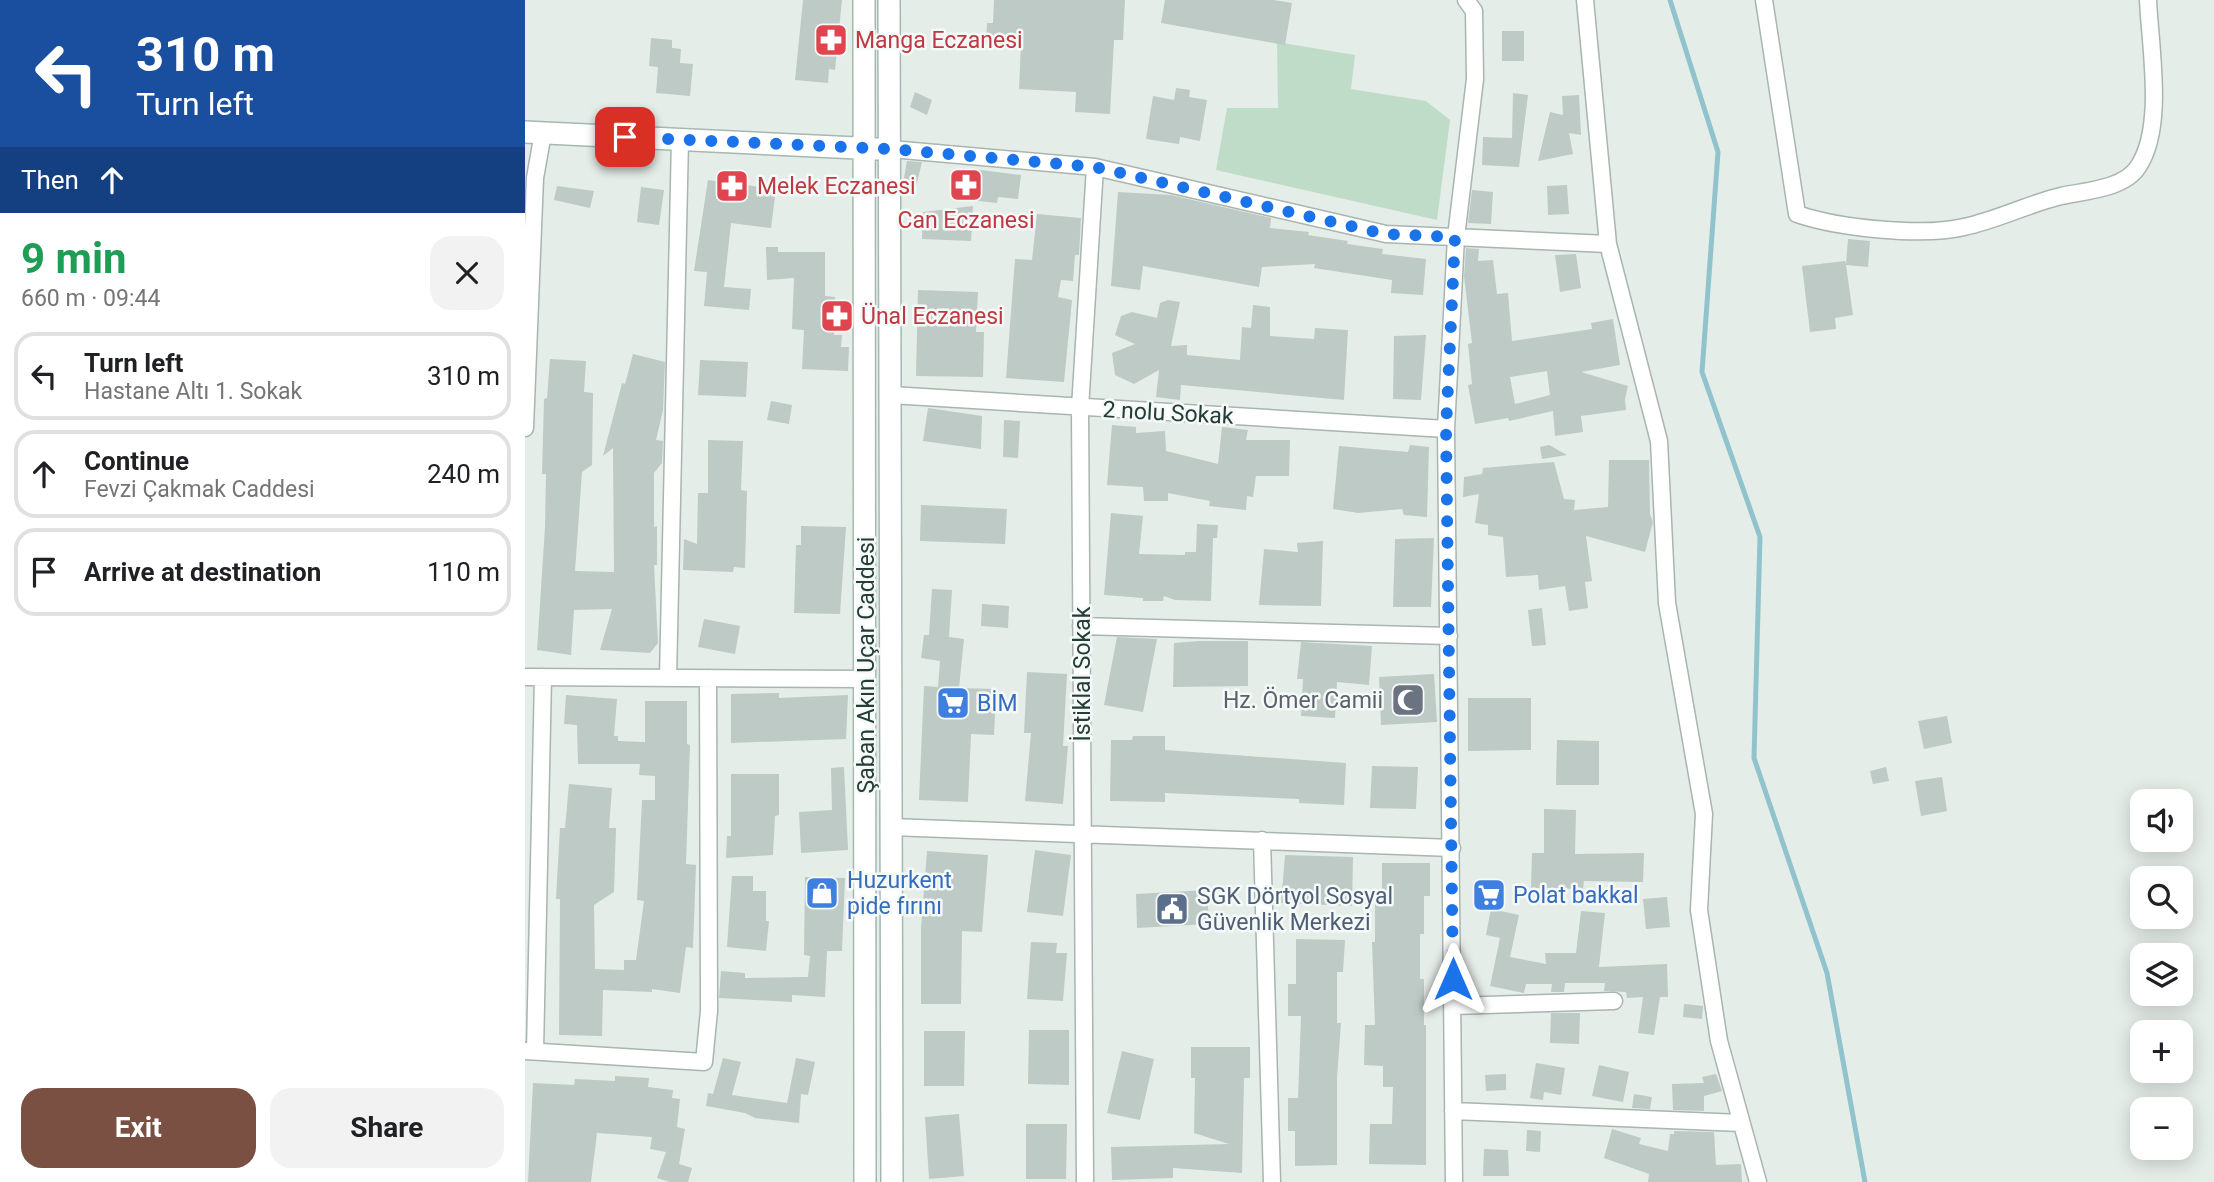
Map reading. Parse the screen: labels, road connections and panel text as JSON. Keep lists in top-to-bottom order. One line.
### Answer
{"streets":{"main road":["Şaban Akın Uçar Caddesi"],"street":["2 nolu Sokak","İstiklal Sokak"]},"crossings":[["2 nolu Sokak","Şaban Akın Uçar Caddesi"],["2 nolu Sokak","İstiklal Sokak"]],"places":{"pharmacy":["Manga Eczanesi","Can Eczanesi","Melek Eczanesi","Ünal Eczanesi"],"mosque":["Hz. Ömer Camii"],"supermarket":["BİM","Polat bakkal"],"shop":["Huzurkent pide fırını"],"public building":["SGK Dörtyol Sosyal Güvenlik Merkezi"]},"page":{"turn":["310 m","Turn left"],"then":"Then","heading":["9 min","660 m · 09:44"],"list":[{"name":"Turn left","note":"Hastane Altı 1. Sokak","value":"310 m"},{"name":"Continue","note":"Fevzi Çakmak Caddesi","value":"240 m"},{"name":"Arrive at destination","value":"110 m"}],"map_buttons":["+","−"],"buttons":["Exit","Share"]}}
